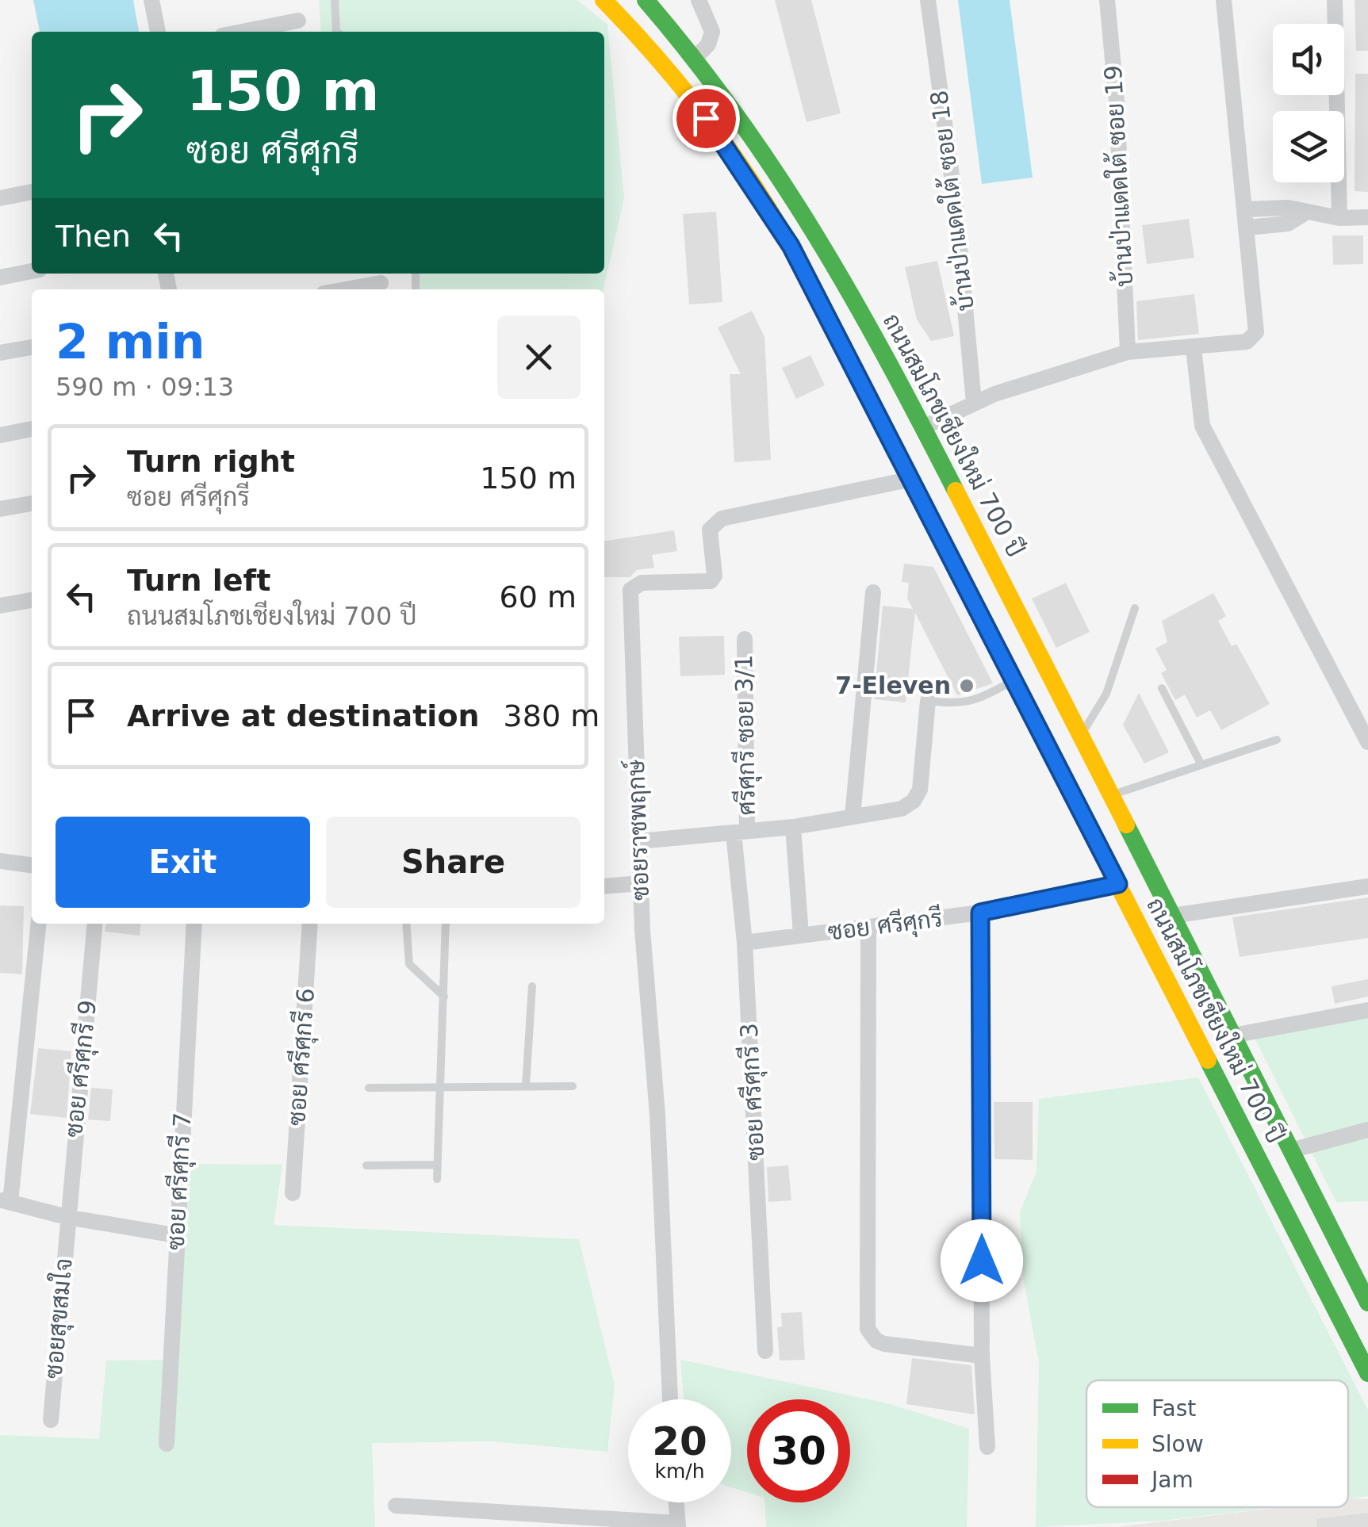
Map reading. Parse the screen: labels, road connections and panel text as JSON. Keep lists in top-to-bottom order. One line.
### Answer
{"streets":{"main road":["ถนนสมโภชเชียงใหม่ 700 ปี"],"street":["บ้านป่าแดดใต้ ซอย 19","บ้านป่าแดดใต้ ซอย 18","ศรีศุกรี ซอย 3/1","ซอยราชพฤกษ์","ซอย ศรีศุกรี","ซอย ศรีศุกรี 6","ซอย ศรีศุกรี 9","ซอย ศรีศุกรี 3","ซอย ศรีศุกรี 7","ซอยสุขสมใจ"]},"crossings":[["ถนนสมโภชเชียงใหม่ 700 ปี","ซอยราชพฤกษ์"],["ถนนสมโภชเชียงใหม่ 700 ปี","ซอย ศรีศุกรี"],["ศรีศุกรี ซอย 3/1","ซอย ศรีศุกรี 3"],["ซอย ศรีศุกรี","ซอย ศรีศุกรี 3"],["ซอย ศรีศุกรี 9","ซอยสุขสมใจ"]],"places":["7-Eleven"],"legend":["Fast","Slow","Jam"],"page":{"turn":["150 m","ซอย ศรีศุกรี"],"then":"Then","heading":["2 min","590 m · 09:13"],"list":[{"name":"Turn right","note":"ซอย ศรีศุกรี","value":"150 m"},{"name":"Turn left","note":"ถนนสมโภชเชียงใหม่ 700 ปี","value":"60 m"},{"name":"Arrive at destination","value":"380 m"}],"buttons":["Exit","Share"],"speed":"20 km/h","limit":"30"}}
